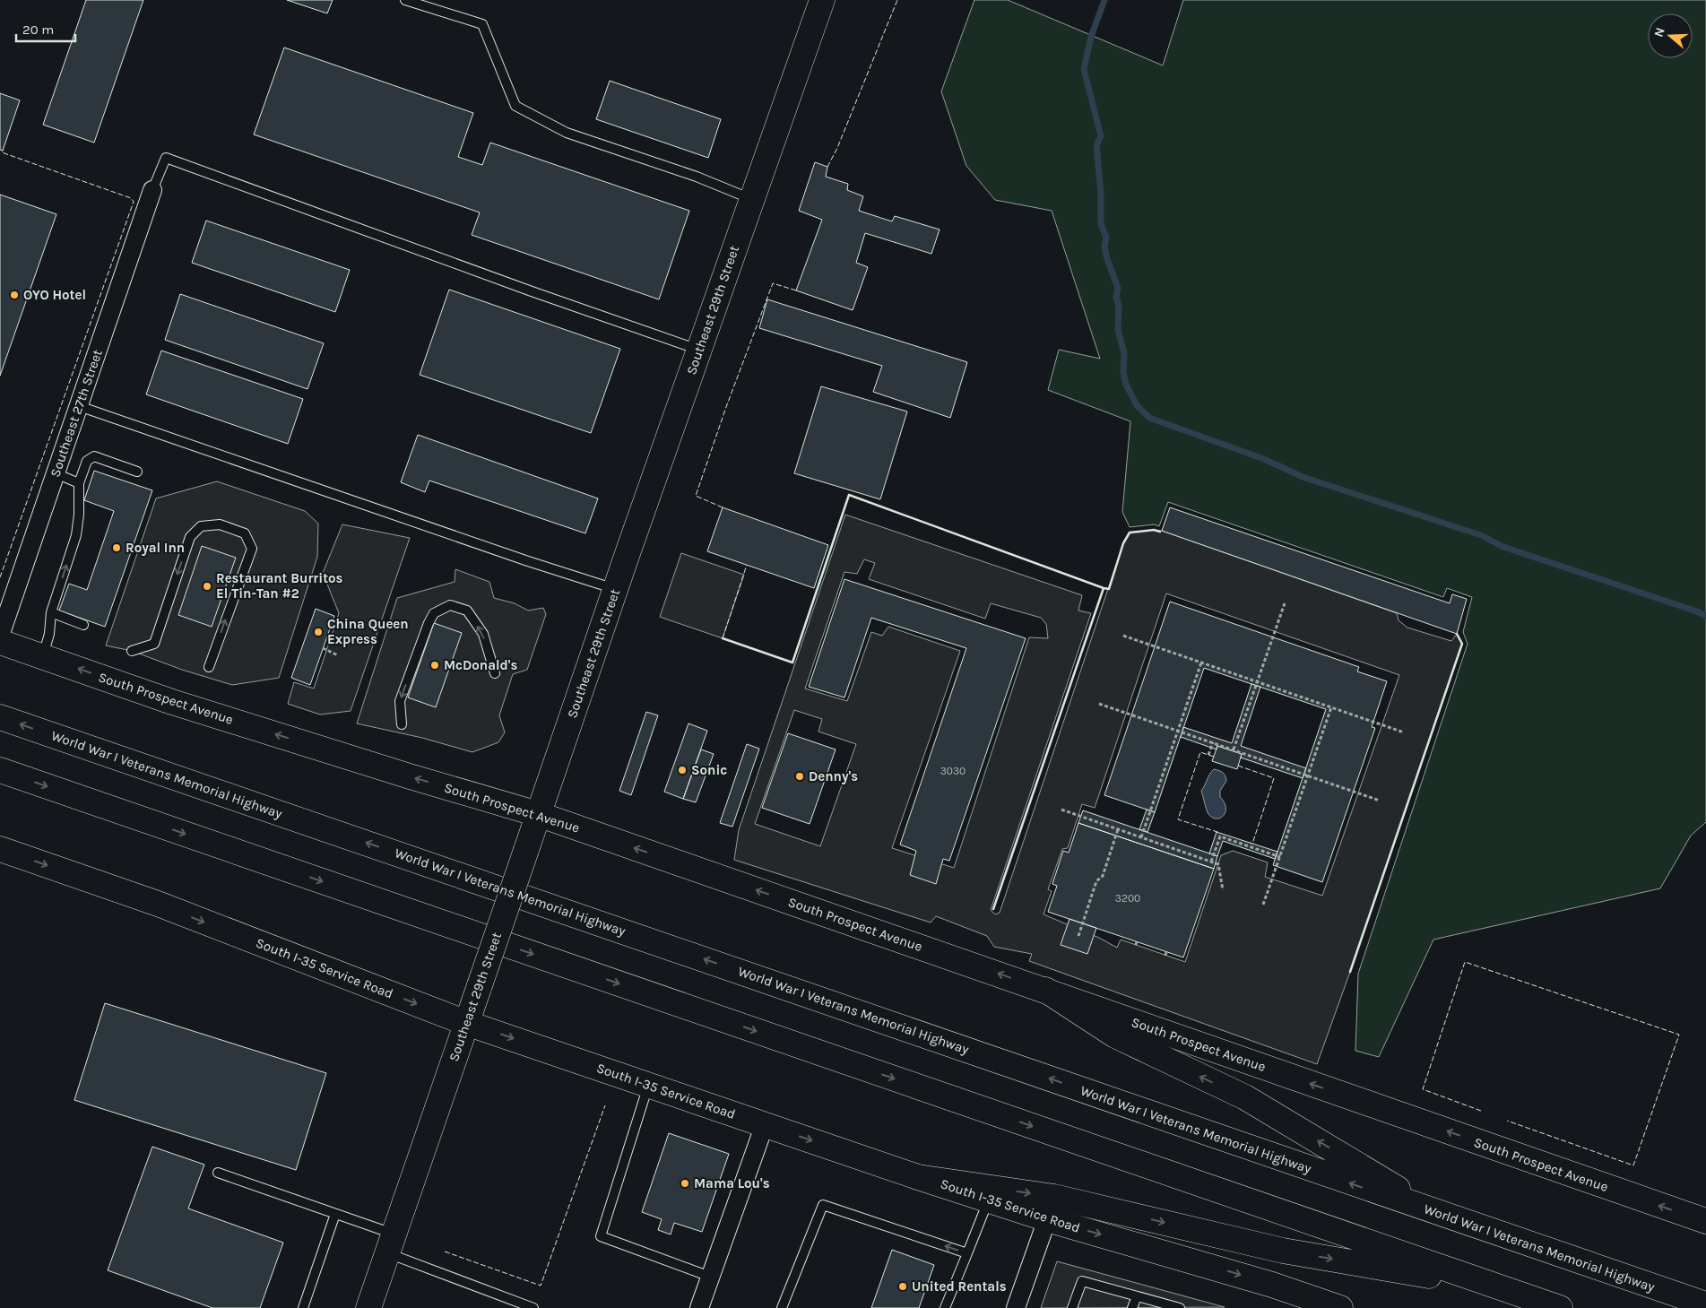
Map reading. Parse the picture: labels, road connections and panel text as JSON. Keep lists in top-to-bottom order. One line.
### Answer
{"streets":{"main road":["Southeast 29th Street","South Prospect Avenue","World War I Veterans Memorial Highway","South I-35 Service Road"],"street":["Southeast 27th Street"]},"crossings":[["Southeast 29th Street","South Prospect Avenue"],["Southeast 29th Street","South I-35 Service Road"]],"places":["OYO Hotel","Royal Inn","Restaurant Burritos El Tin-Tan #2","China Queen Express","McDonald's","Sonic","Denny's","Mama Lou's","United Rentals"],"house_numbers":["3030","3200"],"scale_bar":"20 m","north":"left"}
